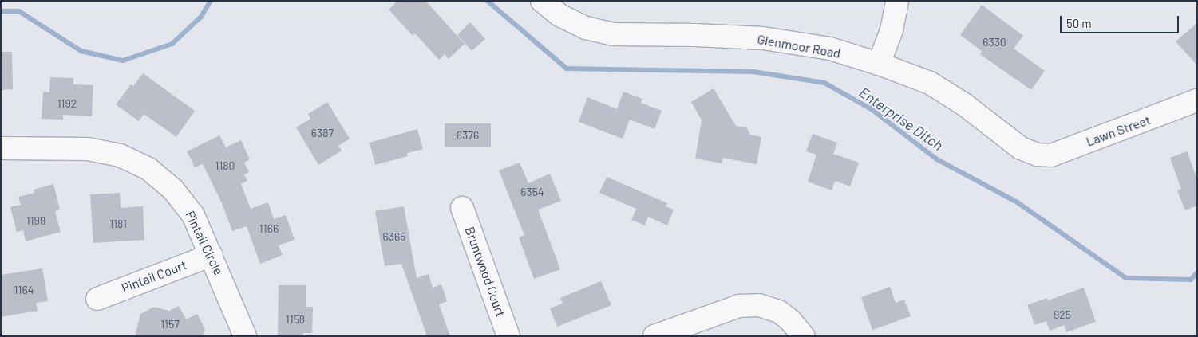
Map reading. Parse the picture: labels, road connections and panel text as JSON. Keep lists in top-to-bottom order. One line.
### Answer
{"streets":{"street":["Glenmoor Road","Lawn Street","Pintail Circle","Bruntwood Court","Pintail Court"]},"crossings":[["Glenmoor Road","Lawn Street"],["Pintail Circle","Pintail Court"]],"water":["Enterprise Ditch"],"house_numbers":["6330","1192","6387","6376","1180","6354","1199","1181","1166","6365","1164","925","1158","1157"],"scale_bar":"50 m"}
